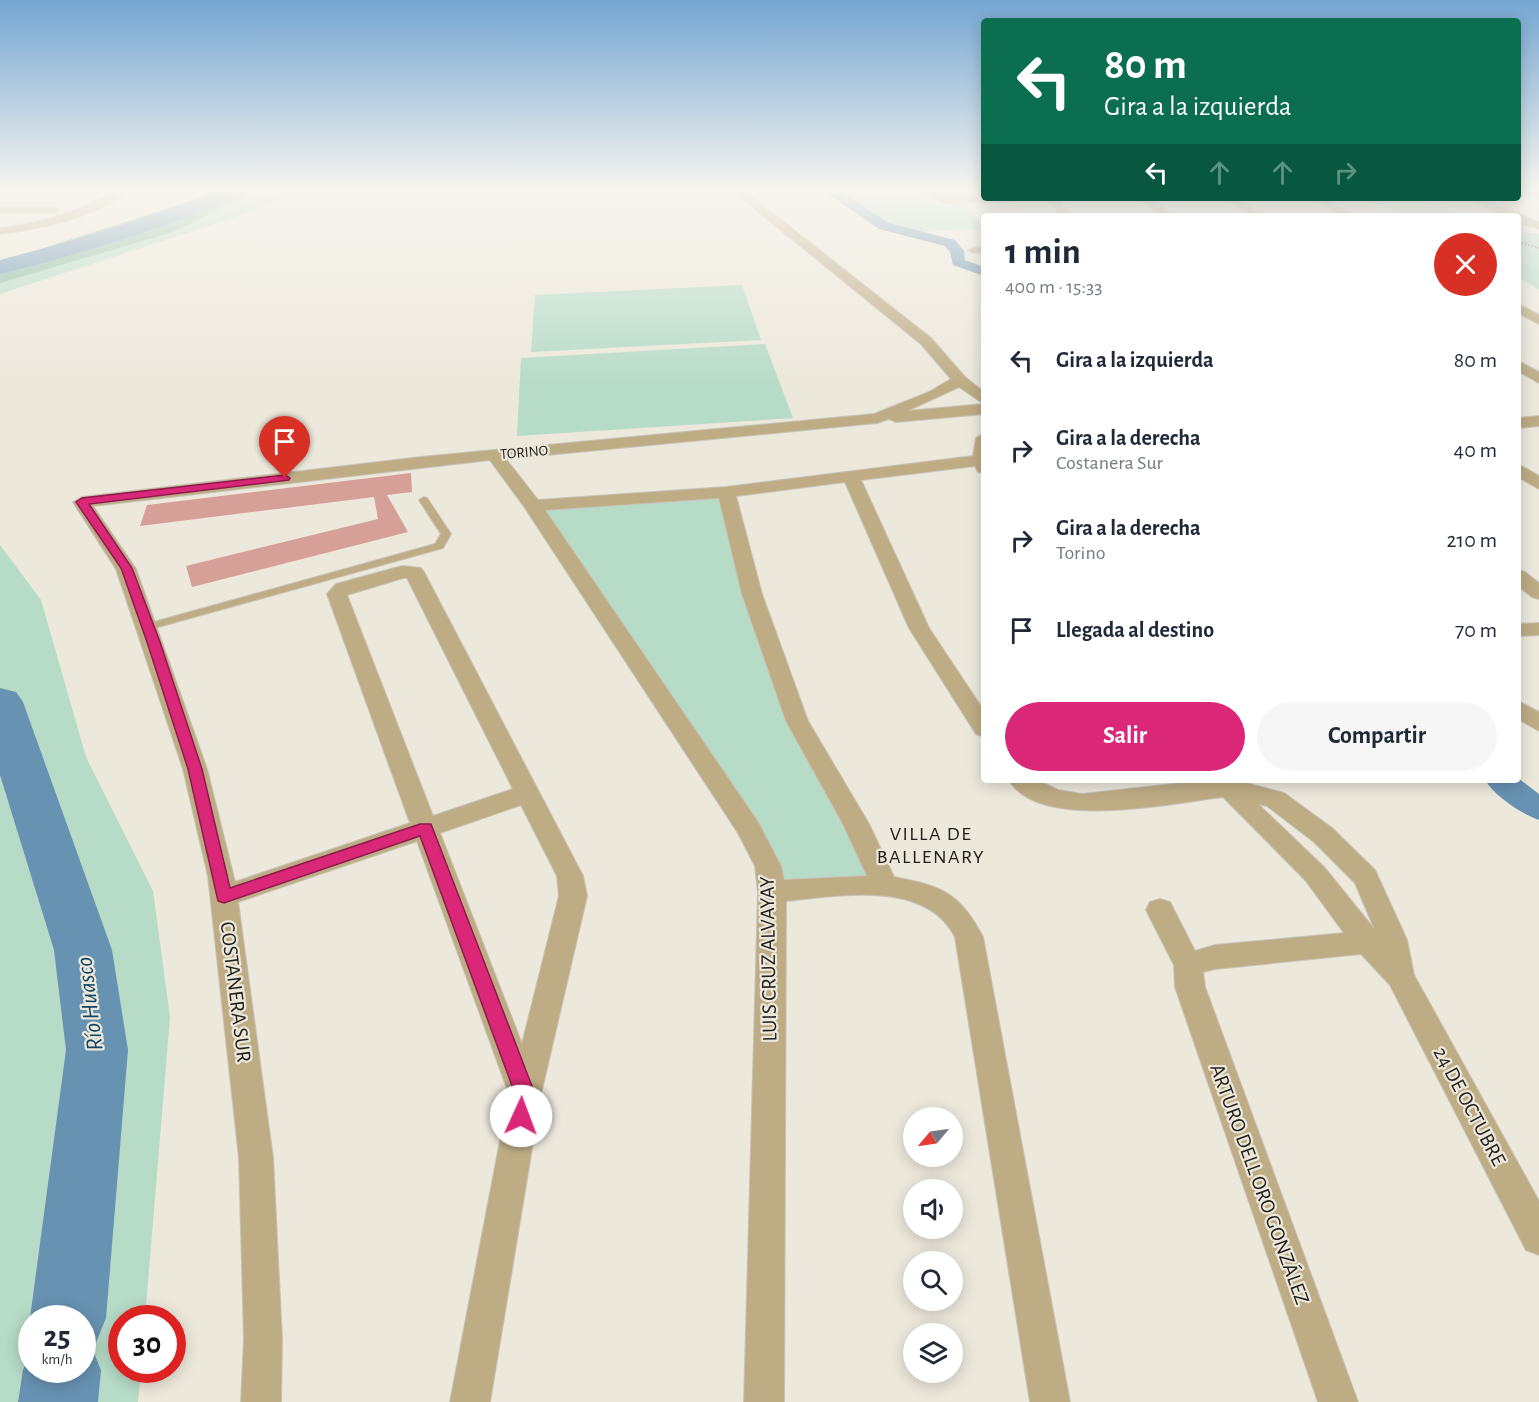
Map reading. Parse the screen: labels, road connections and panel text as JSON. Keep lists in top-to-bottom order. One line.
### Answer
{"streets":{"street":["TORINO","LUIS CRUZ ALVAYAY","COSTANERA SUR","24 DE OCTUBRE","ARTURO DELL ORO GONZÁLEZ"]},"crossings":[["TORINO","LUIS CRUZ ALVAYAY"],["TORINO","COSTANERA SUR"]],"districts":["VILLA DE BALLENARY"],"water":["Río Huasco"],"north":"bottom left","page":{"turn":["80 m","Gira a la izquierda"],"heading":["1 min","400 m · 15:33"],"list":[{"name":"Gira a la izquierda","value":"80 m"},{"name":"Gira a la derecha","note":"Costanera Sur","value":"40 m"},{"name":"Gira a la derecha","note":"Torino","value":"210 m"},{"name":"Llegada al destino","value":"70 m"}],"buttons":["Salir","Compartir"],"speed":"25 km/h","limit":"30"}}
